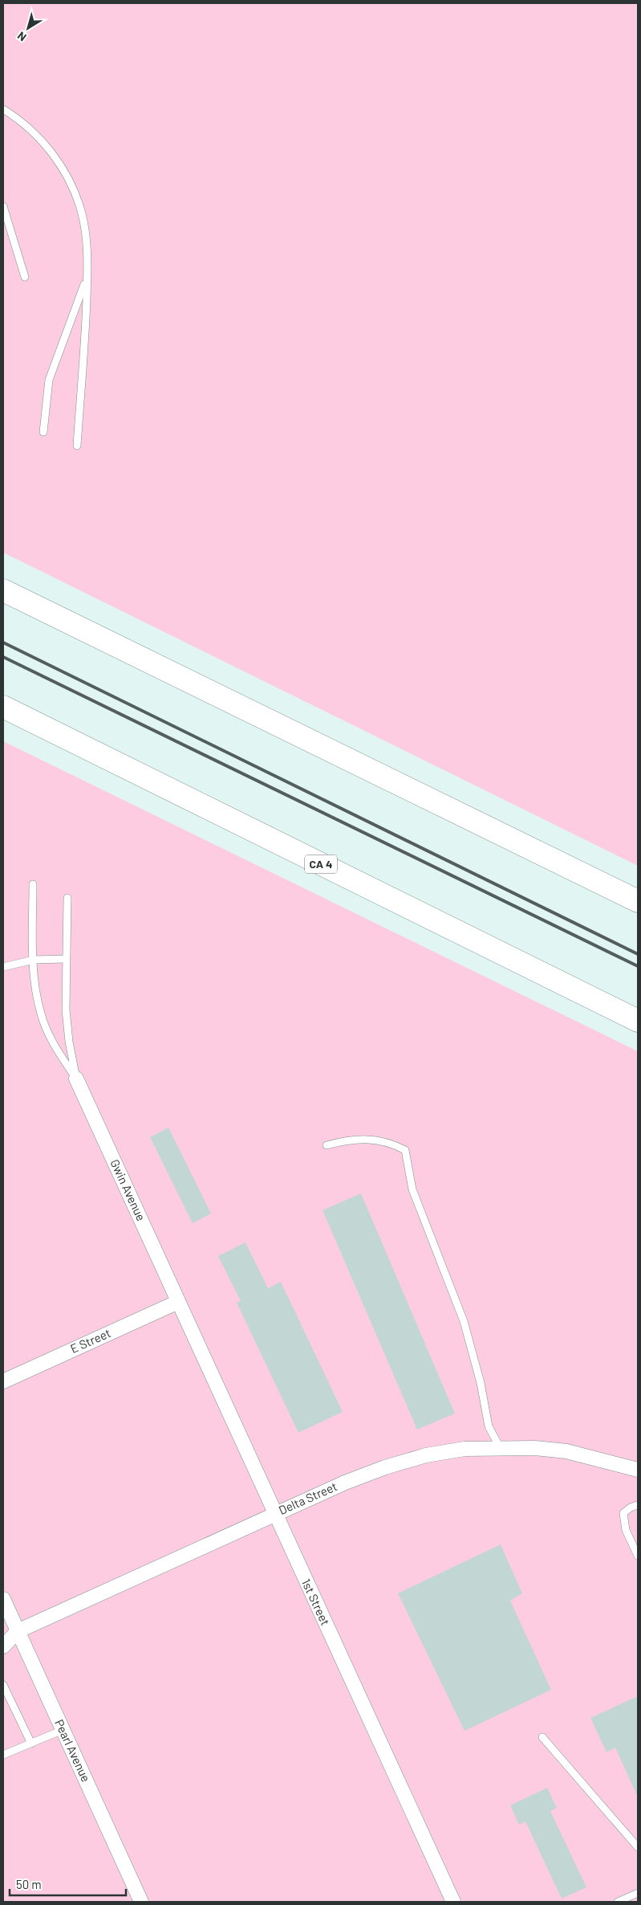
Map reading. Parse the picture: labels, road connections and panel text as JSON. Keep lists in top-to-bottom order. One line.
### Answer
{"streets":{"highway":["CA 4"],"street":["Gwin Avenue","E Street","Delta Street","1st Street","Pearl Avenue"]},"crossings":[["Gwin Avenue","E Street"],["Gwin Avenue","1st Street"],["E Street","1st Street"],["Delta Street","1st Street"],["Delta Street","Pearl Avenue"]],"scale_bar":"50 m","north":"bottom left"}
